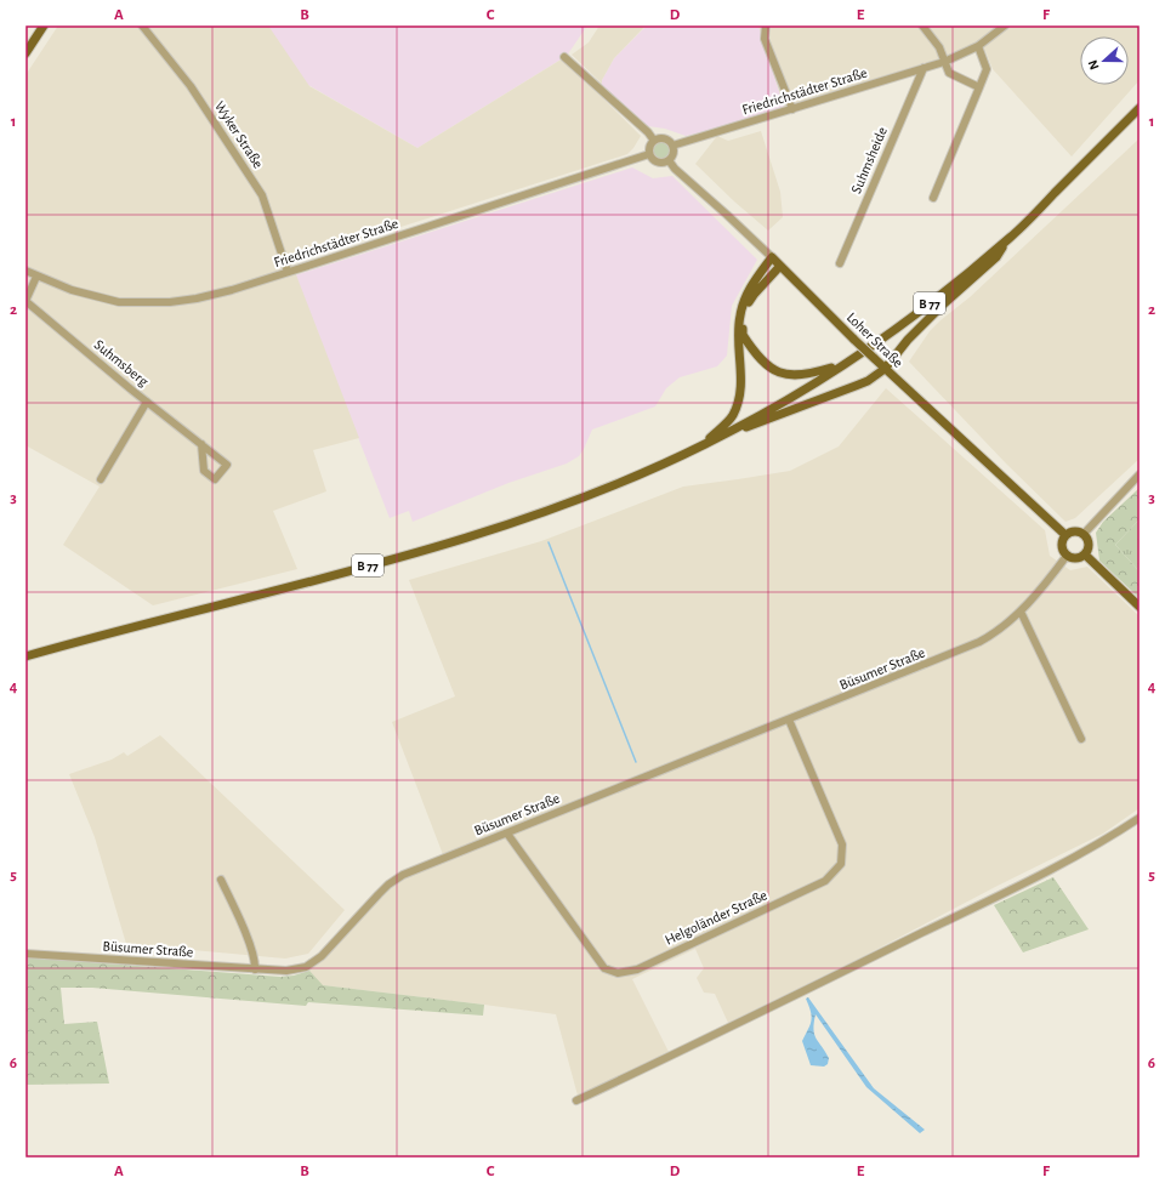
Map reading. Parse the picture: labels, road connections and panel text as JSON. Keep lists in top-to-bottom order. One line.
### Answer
{"streets":{"main road":["B 77","Loher Straße"],"street":["Friedrichstädter Straße","Wyker Straße","Suhmsheide","Suhmsberg","Büsumer Straße","Helgoländer Straße"]},"crossings":[["Friedrichstädter Straße","Wyker Straße"],["Friedrichstädter Straße","Suhmsheide"],["Friedrichstädter Straße","Loher Straße"],["Friedrichstädter Straße","Suhmsberg"],["Loher Straße","Büsumer Straße"],["Büsumer Straße","Helgoländer Straße"]],"north":"left","grid":{"columns":["A","B","C","D","E","F"],"rows":["1","2","3","4","5","6"]}}
